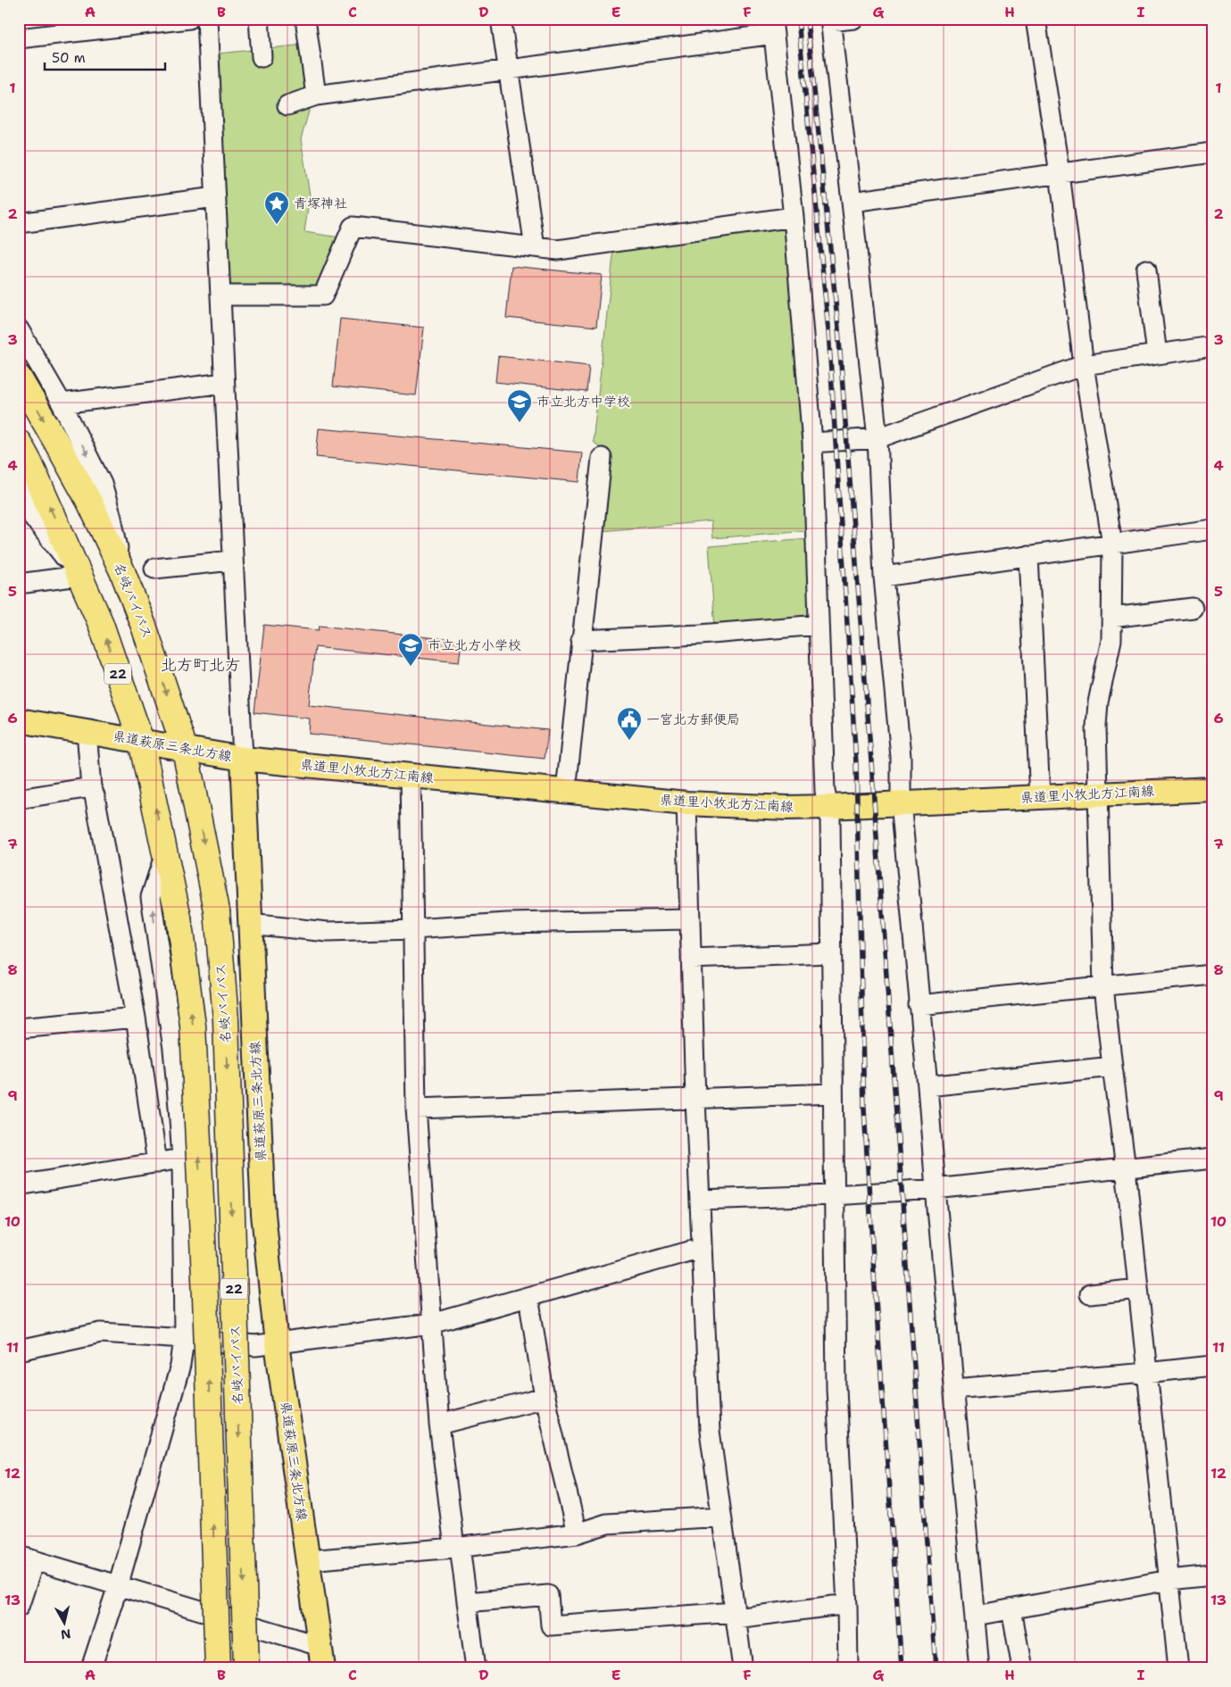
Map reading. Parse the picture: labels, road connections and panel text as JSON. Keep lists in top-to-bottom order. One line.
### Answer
{"streets":{"highway":["名岐バイパス","22"],"main road":["県道萩原三条北方線","県道里小牧北方江南線"]},"crossings":[["名岐バイパス","県道萩原三条北方線"],["22","県道萩原三条北方線"],["県道萩原三条北方線","県道里小牧北方江南線"]],"districts":["北方町北方"],"places":{"place":["青塚神社"],"school or university":["市立北方中学校","市立北方小学校"],"public building":["一宮北方郵便局"]},"scale_bar":"50 m","north":"bottom","grid":{"columns":["A","B","C","D","E","F","G","H","I"],"rows":["1","2","3","4","5","6","7","8","9","10","11","12","13"]}}
